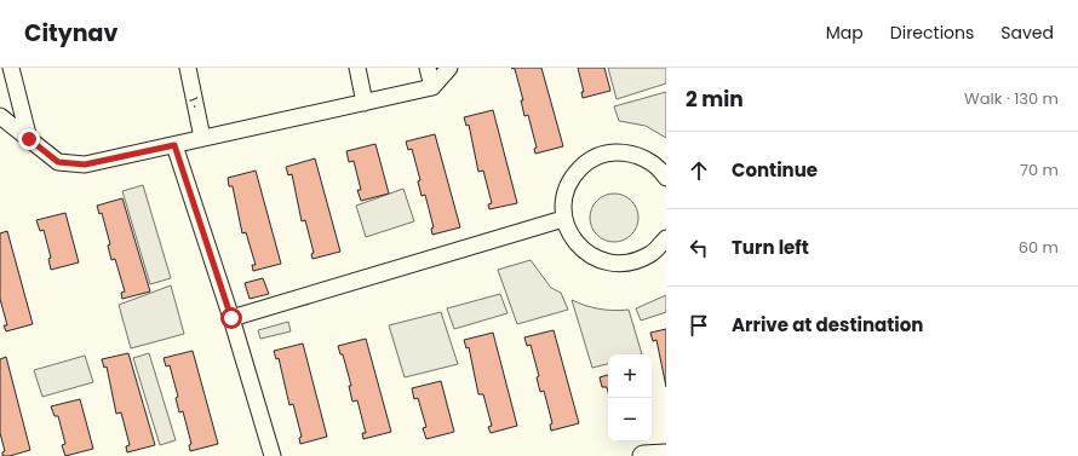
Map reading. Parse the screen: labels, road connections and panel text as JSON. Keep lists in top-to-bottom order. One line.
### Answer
{"streets":{"street":["۱۰"]},"page":{"header":"Citynav","nav":["Map","Directions","Saved"],"heading":["2 min","Walk · 130 m"],"list":[["Continue","70 m"],["Turn left","60 m"],"Arrive at destination"],"map_buttons":["+","−"]}}
